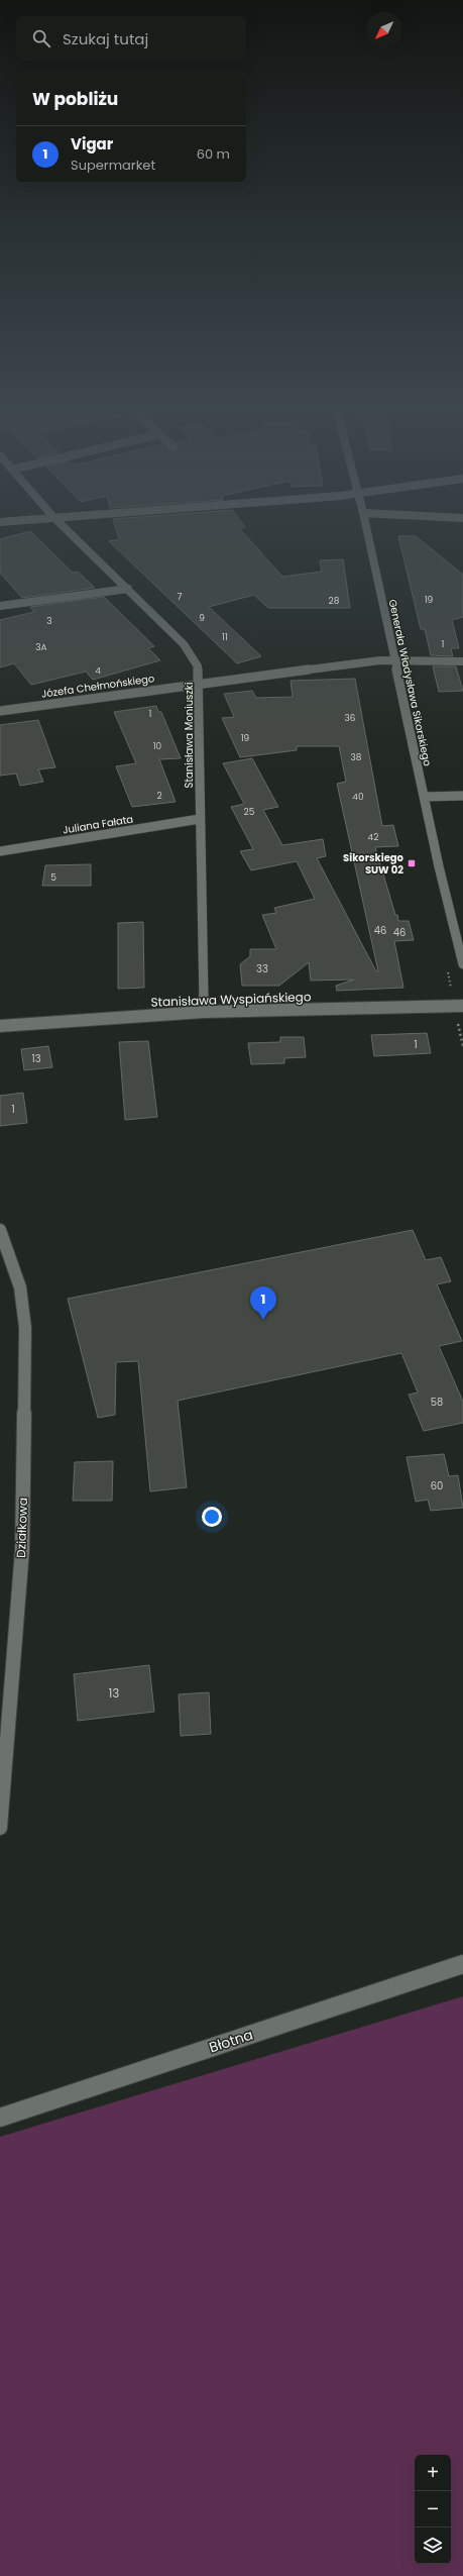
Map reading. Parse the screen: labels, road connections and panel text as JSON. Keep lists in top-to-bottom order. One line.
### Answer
{"streets":{"street":["Generała Władysława Sikorskiego","Józefa Chełmońskiego","Stanisława Moniuszki","Juliana Fałata","Stanisława Wyspiańskiego","Działkowa","Błotna"]},"crossings":[["Generała Władysława Sikorskiego","Józefa Chełmońskiego"],["Józefa Chełmońskiego","Stanisława Moniuszki"],["Stanisława Moniuszki","Juliana Fałata"],["Stanisława Moniuszki","Stanisława Wyspiańskiego"]],"places":{"transit":["Sikorskiego SUW 02"]},"house_numbers":["7","19","28","9","3","11","1","3A","4","1","36","19","10","38","2","40","25","42","5","46","46","33","1","13","1","58","60","13"],"north":"bottom left","page":{"search":"Szukaj tutaj","heading":"W pobliżu","list":[{"mark":"1","name":"Vigar","note":"Supermarket","value":"60 m"}],"pins":"1","map_buttons":["+","−"]}}
